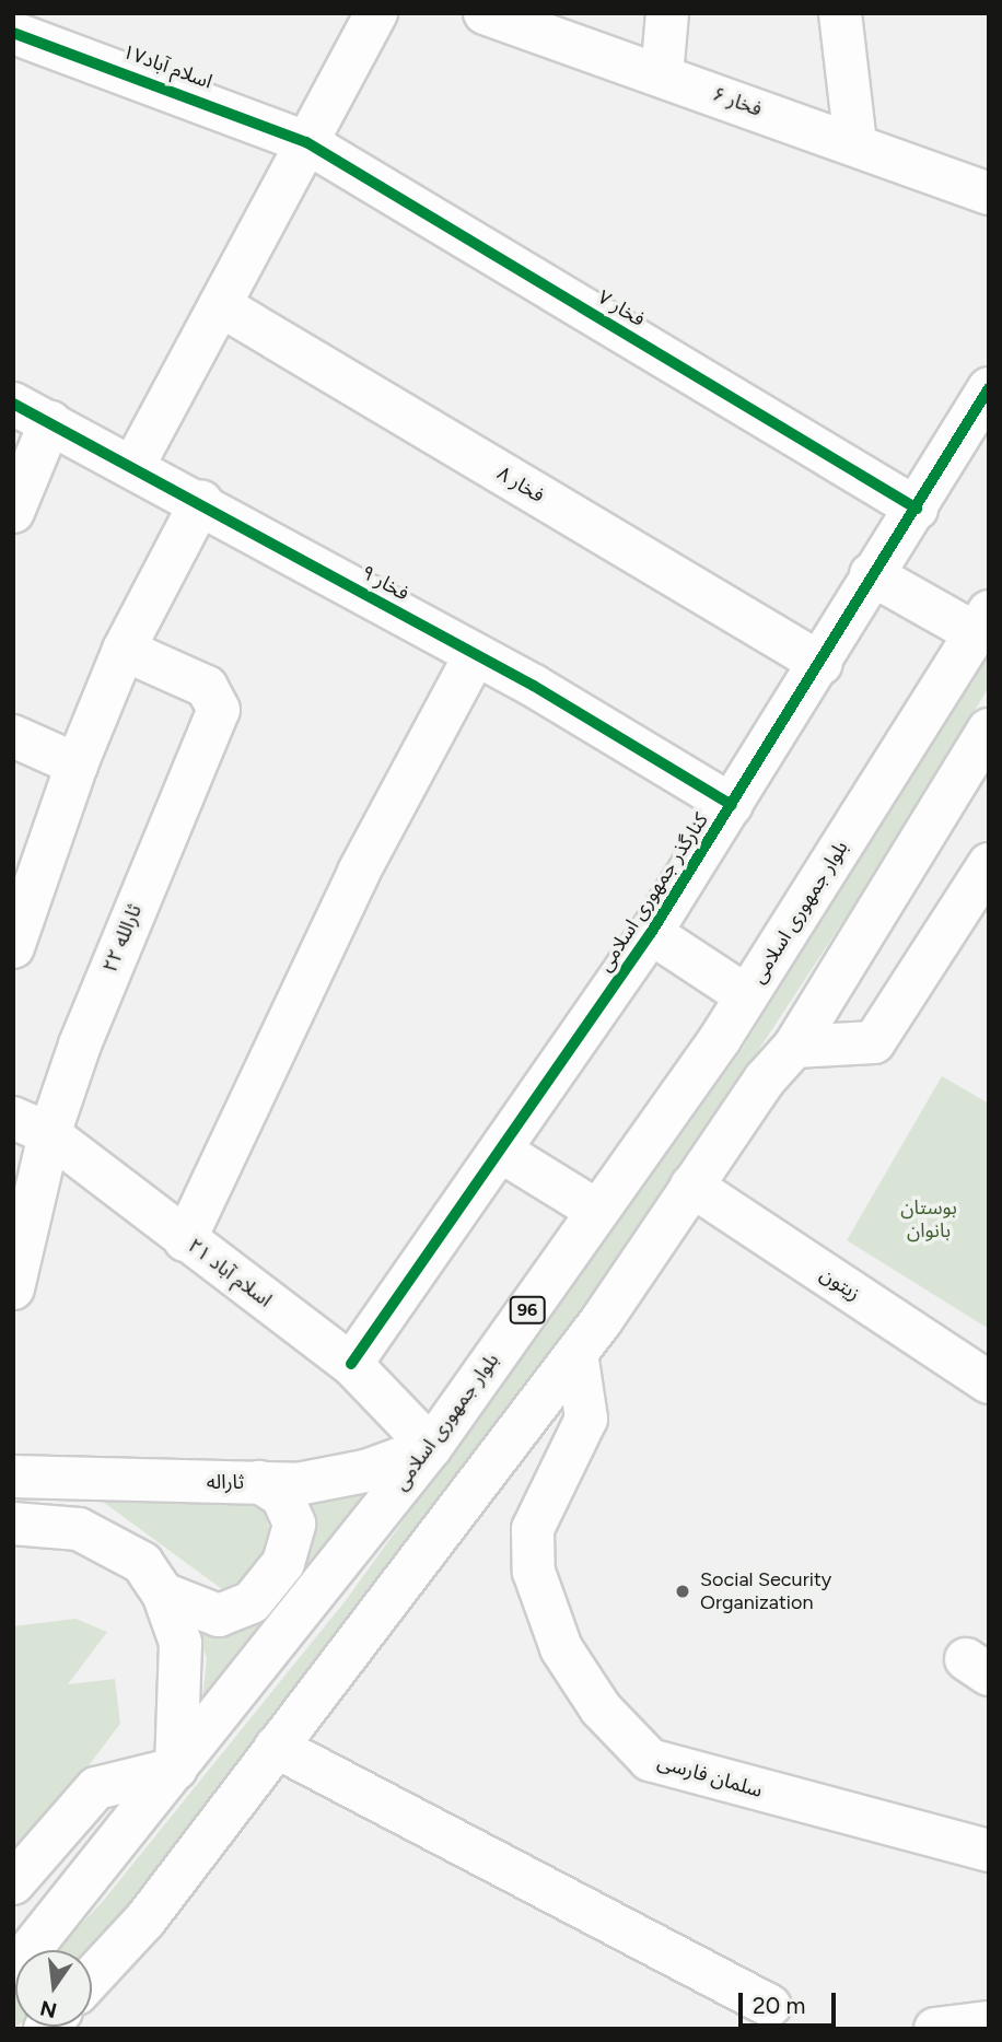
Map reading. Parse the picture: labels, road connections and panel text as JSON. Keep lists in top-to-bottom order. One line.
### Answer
{"streets":{"street":["اسلام آباد۱۷","فخار ۶","فخار ۷","فخار ۸","فخار ۹","کنارگذر جمهوری اسلامی","بلوار جمهوری اسلامی","ثارالله ۲۲","اسلام آباد ۲۱","زیتون","96","ثاراله","سلمان فارسی"]},"crossings":[["اسلام آباد۱۷","فخار ۷"],["فخار ۷","کنارگذر جمهوری اسلامی"],["فخار ۸","کنارگذر جمهوری اسلامی"],["فخار ۹","کنارگذر جمهوری اسلامی"],["کنارگذر جمهوری اسلامی","اسلام آباد ۲۱"],["بلوار جمهوری اسلامی","اسلام آباد ۲۱"],["بلوار جمهوری اسلامی","ثاراله"],["ثارالله ۲۲","اسلام آباد ۲۱"],["اسلام آباد ۲۱","ثاراله"]],"parks":["بوستان بانوان"],"places":["Social Security Organization"],"scale_bar":"20 m","north":"bottom"}
